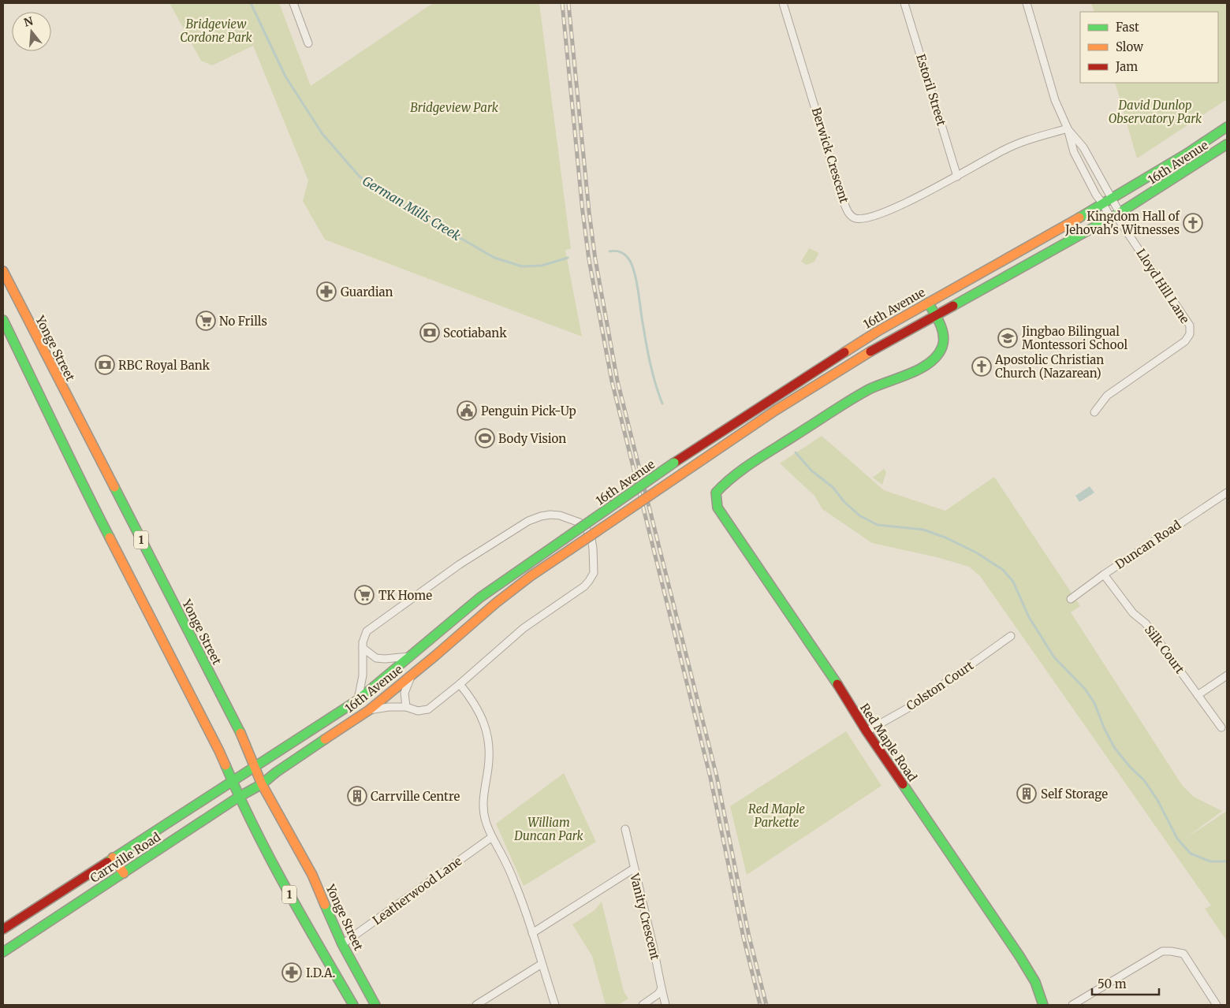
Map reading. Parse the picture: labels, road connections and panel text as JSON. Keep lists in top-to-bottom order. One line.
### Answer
{"streets":{"main road":["16th Avenue","Yonge Street","1","Red Maple Road","Carrville Road"],"street":["Estoril Street","Berwick Crescent","Lloyd Hill Lane","Duncan Road","Silk Court","Colston Court","Leatherwood Lane","Vanity Crescent"]},"crossings":[["Estoril Street","Berwick Crescent"],["16th Avenue","Lloyd Hill Lane"],["16th Avenue","Yonge Street"],["16th Avenue","1"],["16th Avenue","Red Maple Road"],["16th Avenue","Carrville Road"],["Yonge Street","Carrville Road"],["Yonge Street","Leatherwood Lane"],["1","Carrville Road"],["Duncan Road","Silk Court"],["Colston Court","Red Maple Road"]],"water":["German Mills Creek"],"parks":["Bridgeview Cordone Park","David Dunlop Observatory Park","Bridgeview Park","Red Maple Parkette","William Duncan Park"],"places":{"church":["Kingdom Hall of Jehovah's Witnesses","Apostolic Christian Church (Nazarean)"],"pharmacy":["Guardian","I.D.A."],"supermarket":["No Frills","TK Home"],"bank":["Scotiabank","RBC Royal Bank"],"school or university":["Jingbao Bilingual Montessori School"],"public building":["Penguin Pick-Up"],"sports":["Body Vision"],"building":["Self Storage","Carrville Centre"]},"legend":["Fast","Slow","Jam"],"scale_bar":"50 m","north":"top"}
